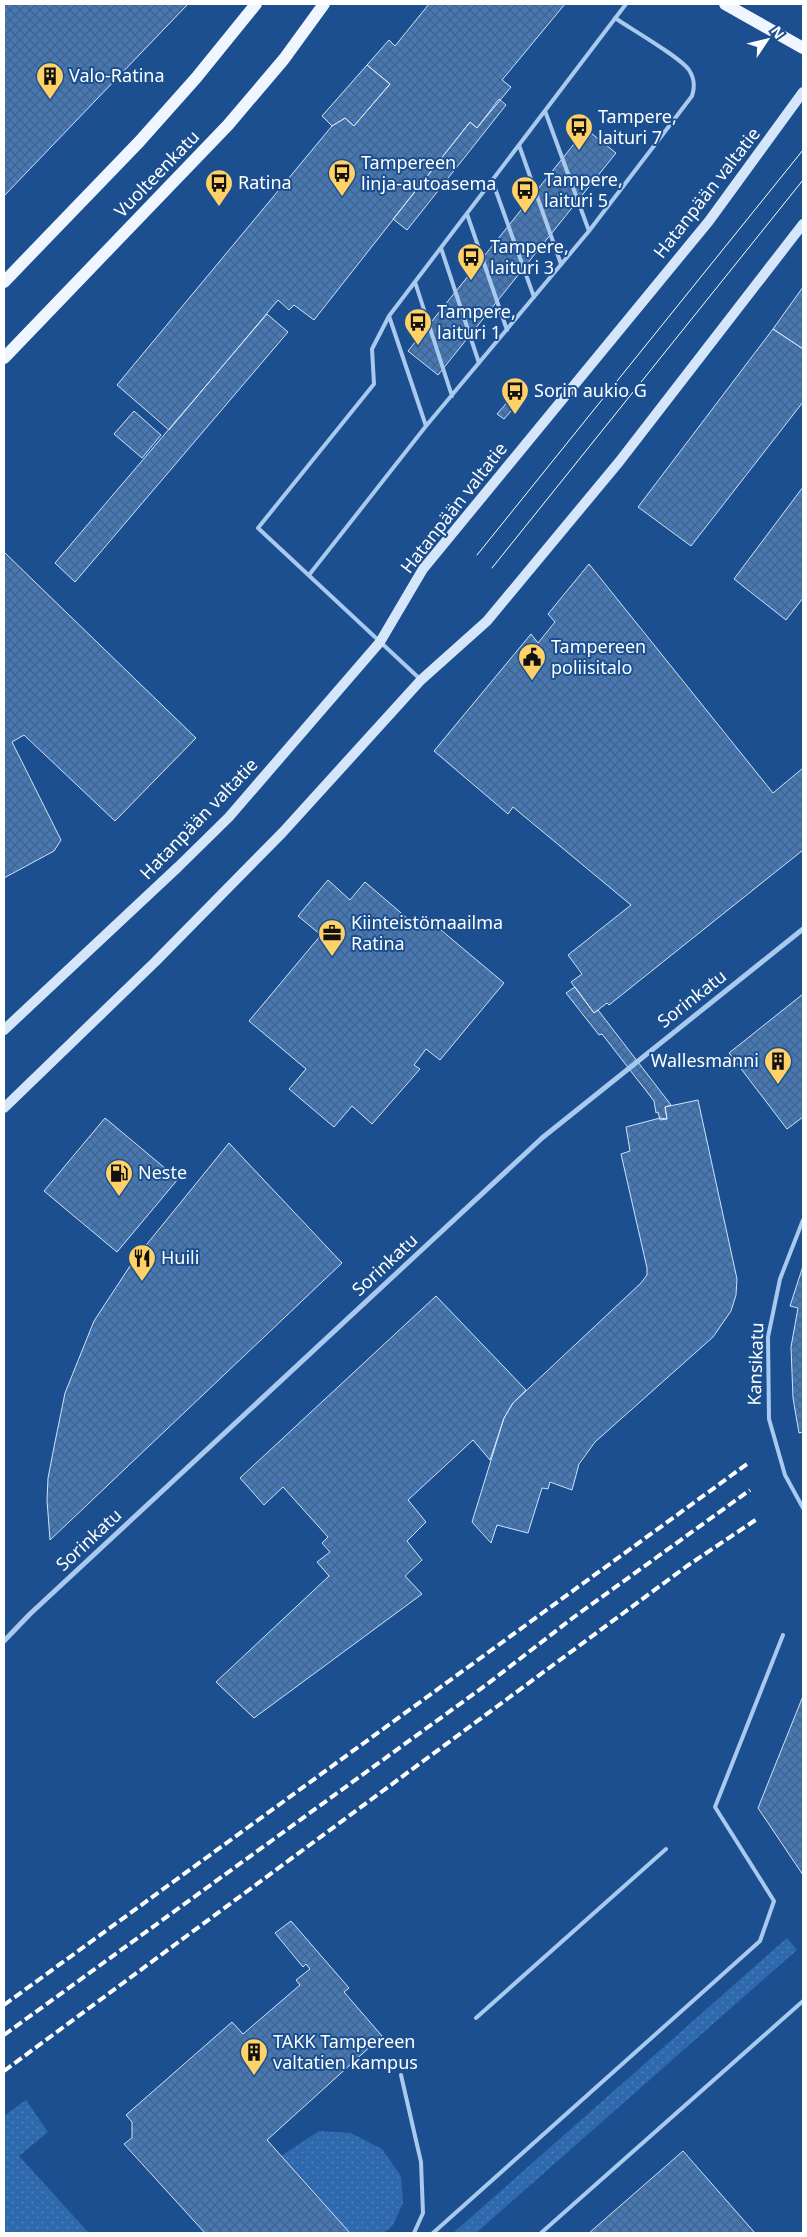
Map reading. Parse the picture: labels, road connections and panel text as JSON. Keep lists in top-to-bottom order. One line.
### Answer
{"streets":{"main road":["Vuolteenkatu","Hatanpään valtatie"],"street":["Sorinkatu"],"lane":["Kansikatu"]},"places":{"building":["Valo-Ratina","Wallesmanni","TAKK Tampereen valtatien kampus"],"bus stop":["Tampere, laituri 7","Tampereen linja-autoasema","Ratina","Tampere, laituri 5","Tampere, laituri 3","Tampere, laituri 1","Sorin aukio G"],"public building":["Tampereen poliisitalo"],"office":["Kiinteistömaailma Ratina"],"fuel station":["Neste"],"restaurant":["Huili"]},"north":"top right"}
